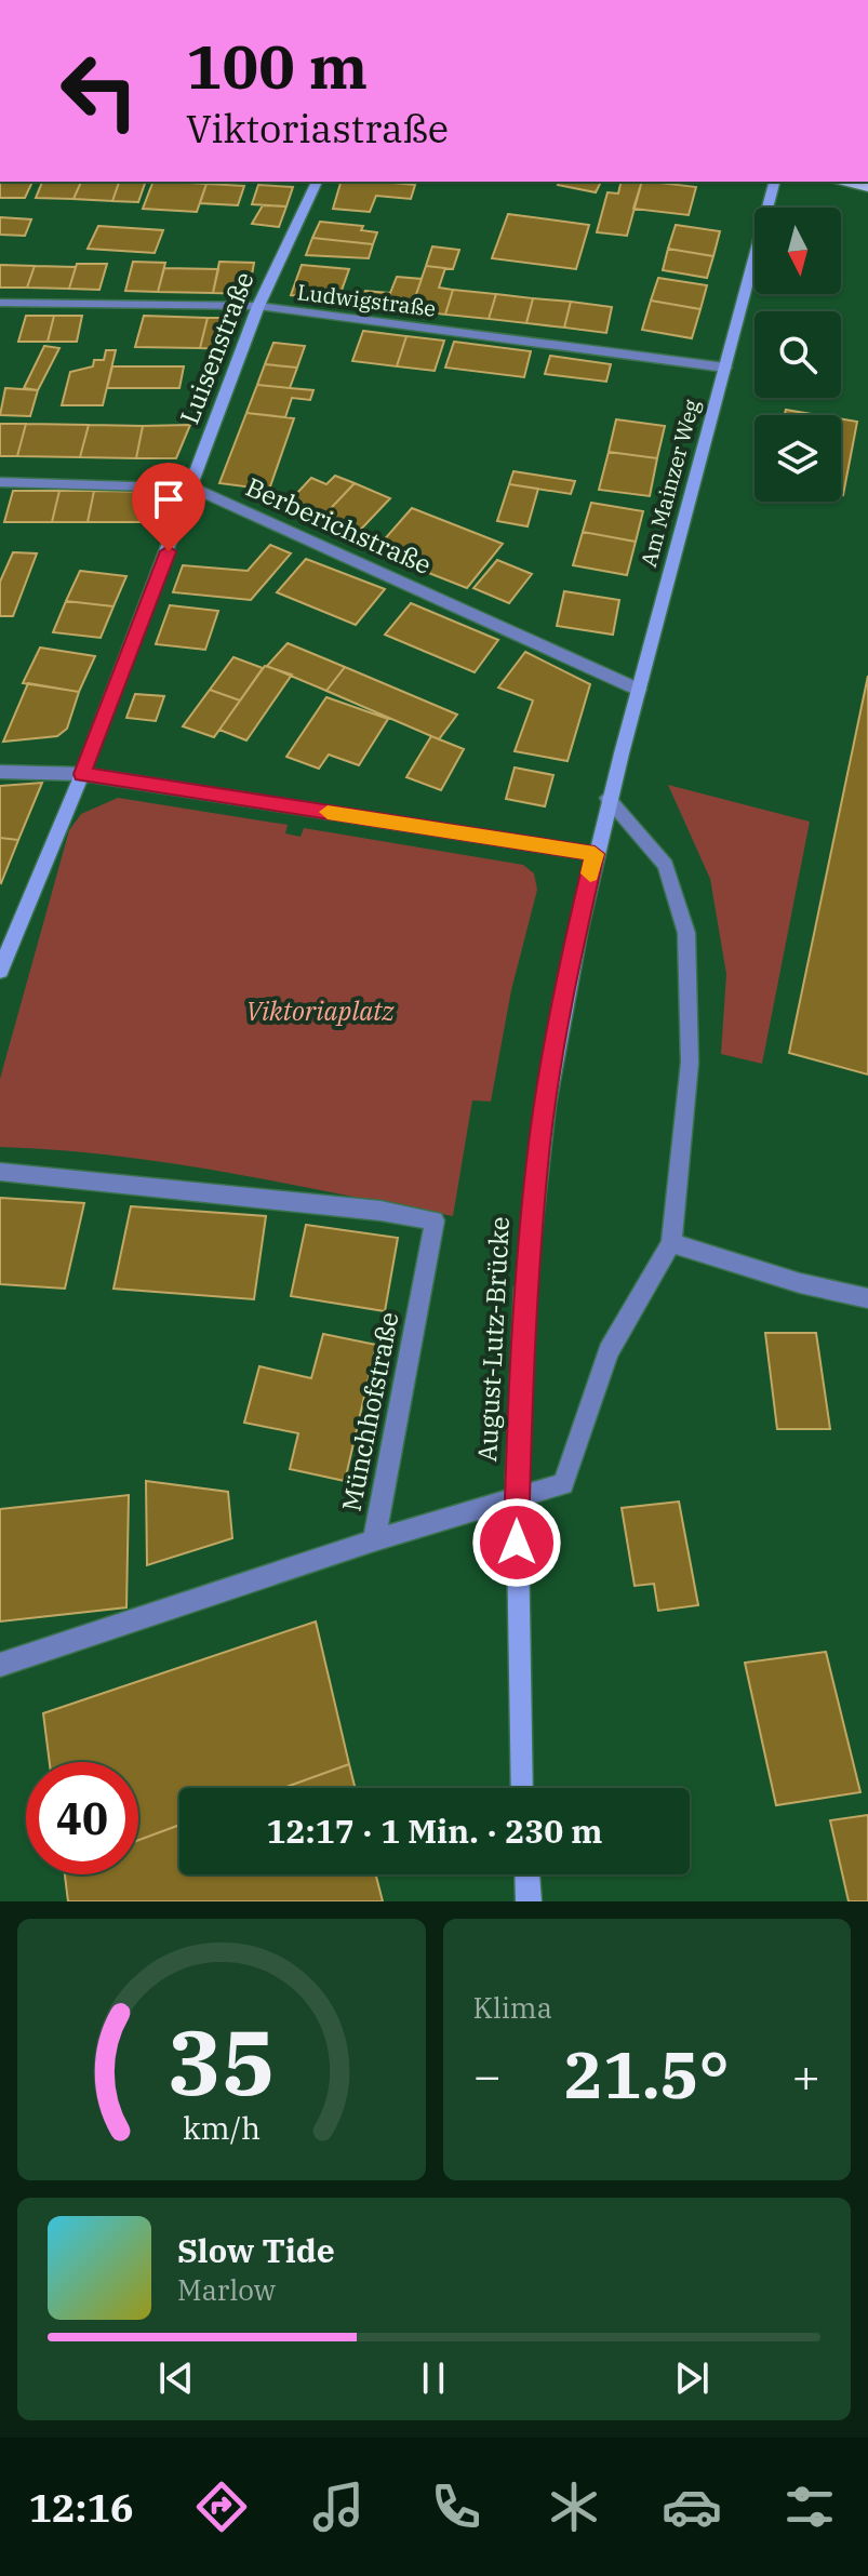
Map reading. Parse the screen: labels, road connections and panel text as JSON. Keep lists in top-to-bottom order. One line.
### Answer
{"streets":{"street":["Ludwigstraße","Luisenstraße","Am Mainzer Weg","Berberichstraße","August-Lutz-Brücke","Münchhofstraße"]},"crossings":[["Ludwigstraße","Luisenstraße"],["Ludwigstraße","Am Mainzer Weg"],["Luisenstraße","Berberichstraße"],["Am Mainzer Weg","Berberichstraße"],["Am Mainzer Weg","August-Lutz-Brücke"]],"parks":["Viktoriaplatz"],"north":"bottom","page":{"turn":["100 m","Viktoriastraße"],"limit":"40","trip":"12:17 · 1 Min. · 230 m","tile":"Klima","heat":["−","21.5°","+"],"song":["Slow Tide","Marlow"],"tabs":"12:16","gauge":["35","km/h"]}}
